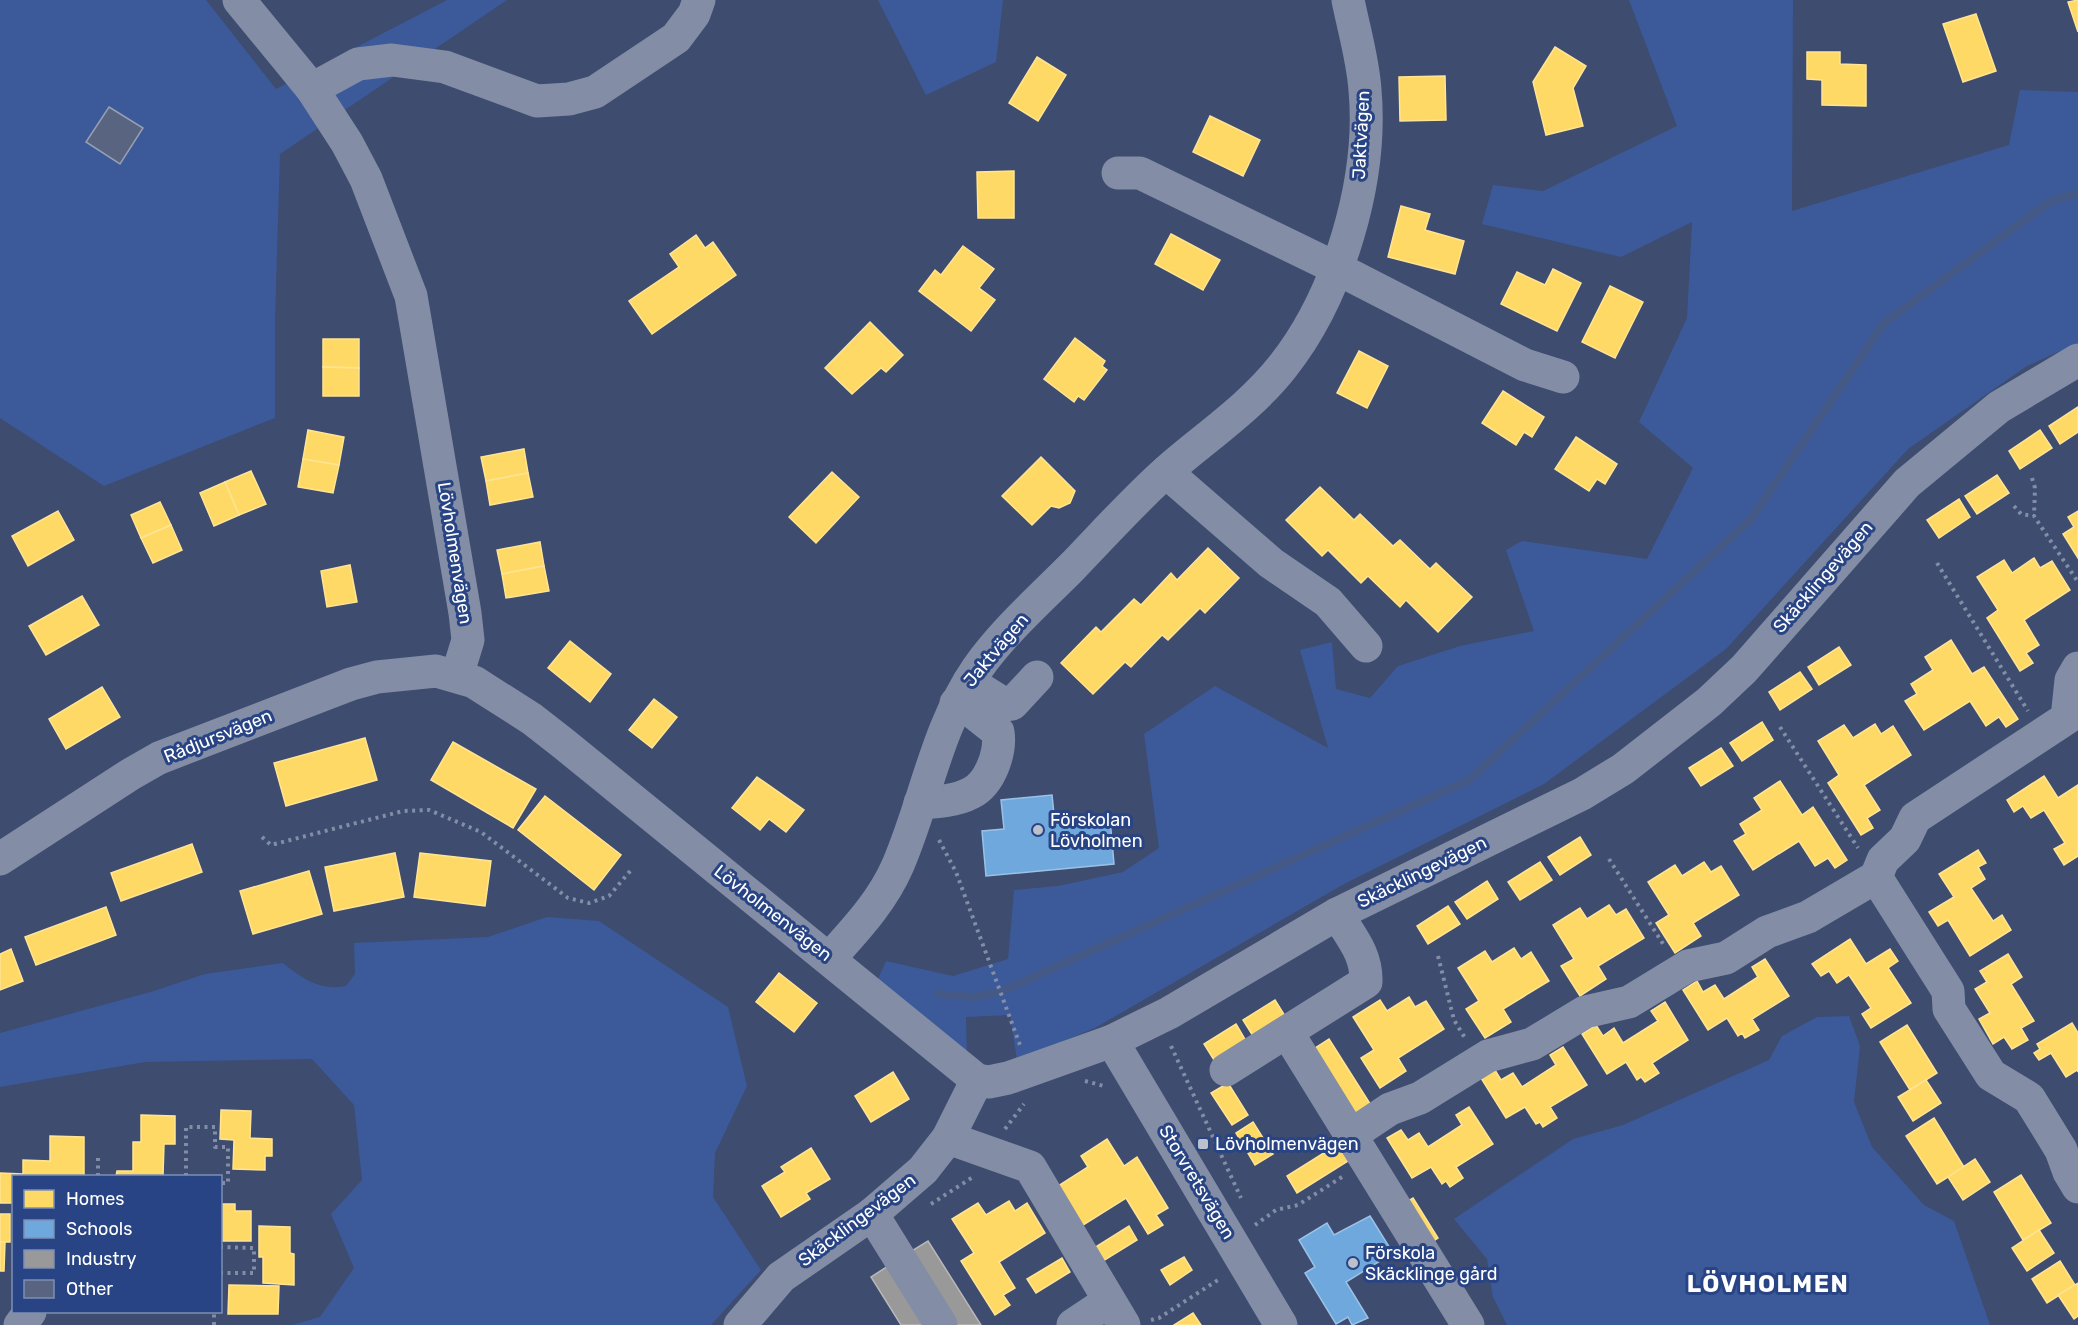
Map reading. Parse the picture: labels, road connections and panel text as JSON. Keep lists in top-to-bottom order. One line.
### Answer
{"streets":{"street":["Jaktvägen","Lövholmenvägen","Skäcklingevägen","Rådjursvägen","Storvretsvägen"]},"crossings":[["Jaktvägen","Lövholmenvägen"],["Lövholmenvägen","Skäcklingevägen"],["Lövholmenvägen","Rådjursvägen"],["Skäcklingevägen","Storvretsvägen"]],"districts":["LÖVHOLMEN"],"places":{"other":["Förskolan Lövholmen","Förskola Skäcklinge gård"],"transit":["Lövholmenvägen"]},"legend":["Homes","Schools","Industry","Other"]}
